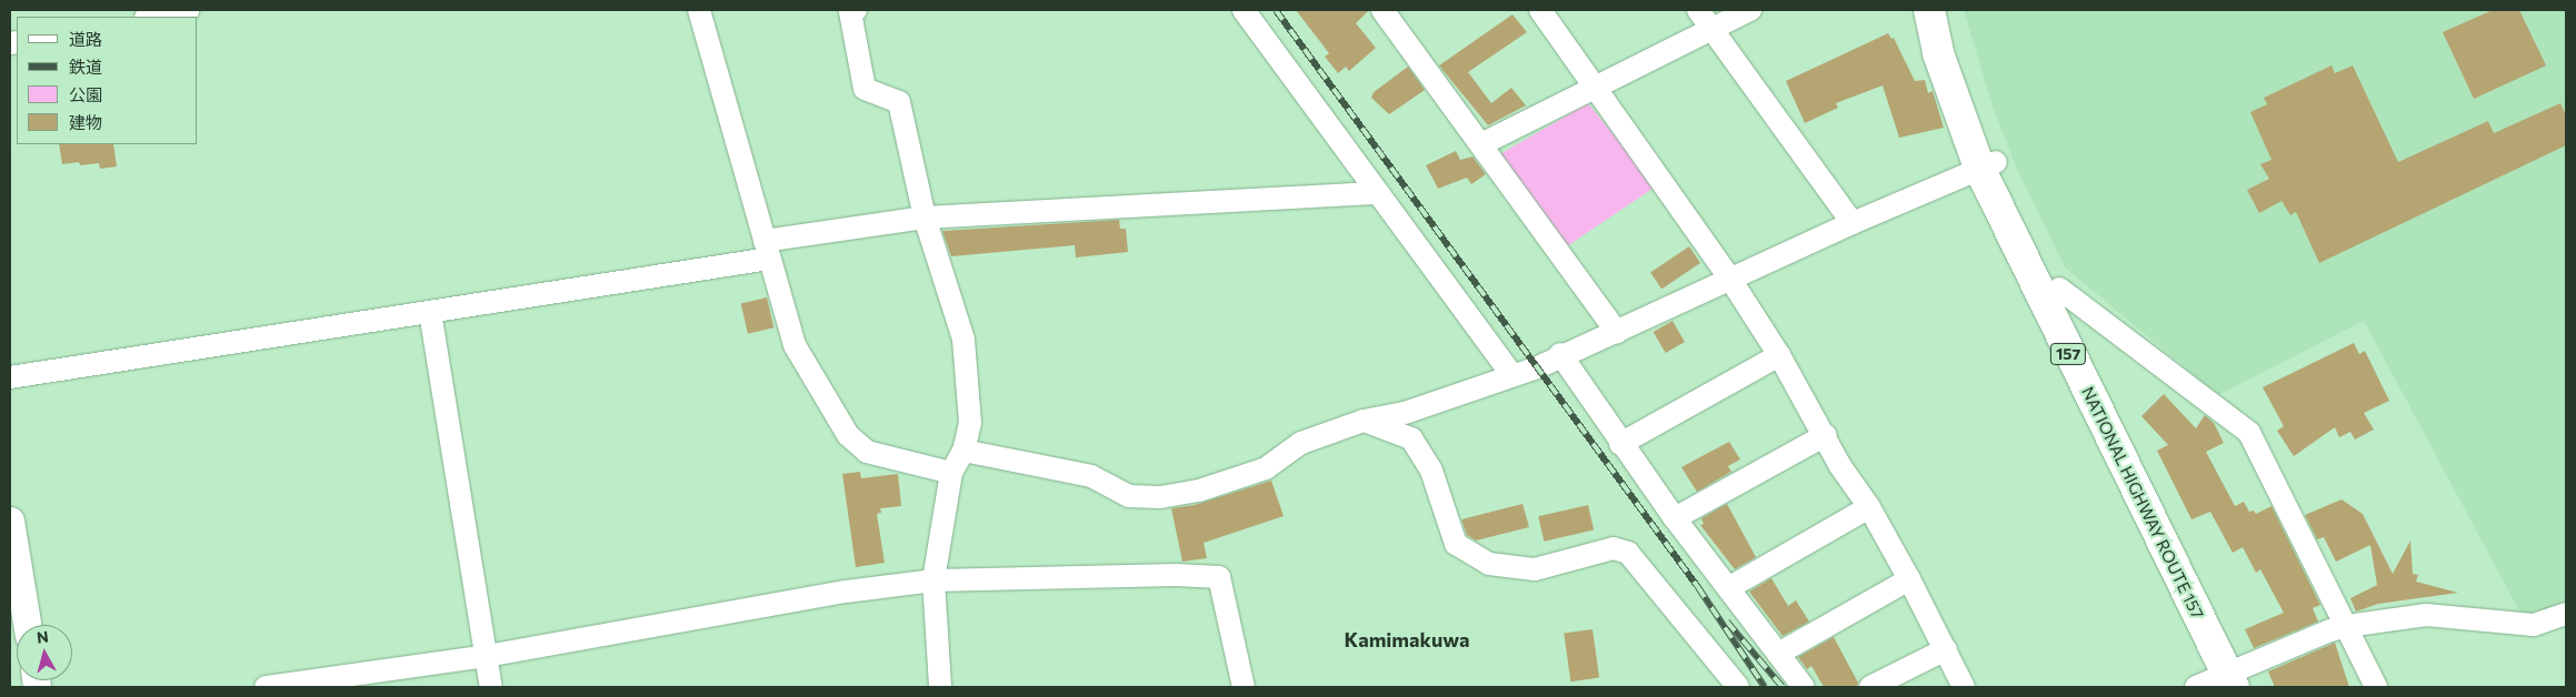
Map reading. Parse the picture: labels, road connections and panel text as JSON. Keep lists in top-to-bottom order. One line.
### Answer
{"streets":{"highway":["157","NATIONAL HIGHWAY ROUTE 157"]},"districts":["Kamimakuwa"],"legend":["道路","鉄道","公園","建物"],"north":"top"}
